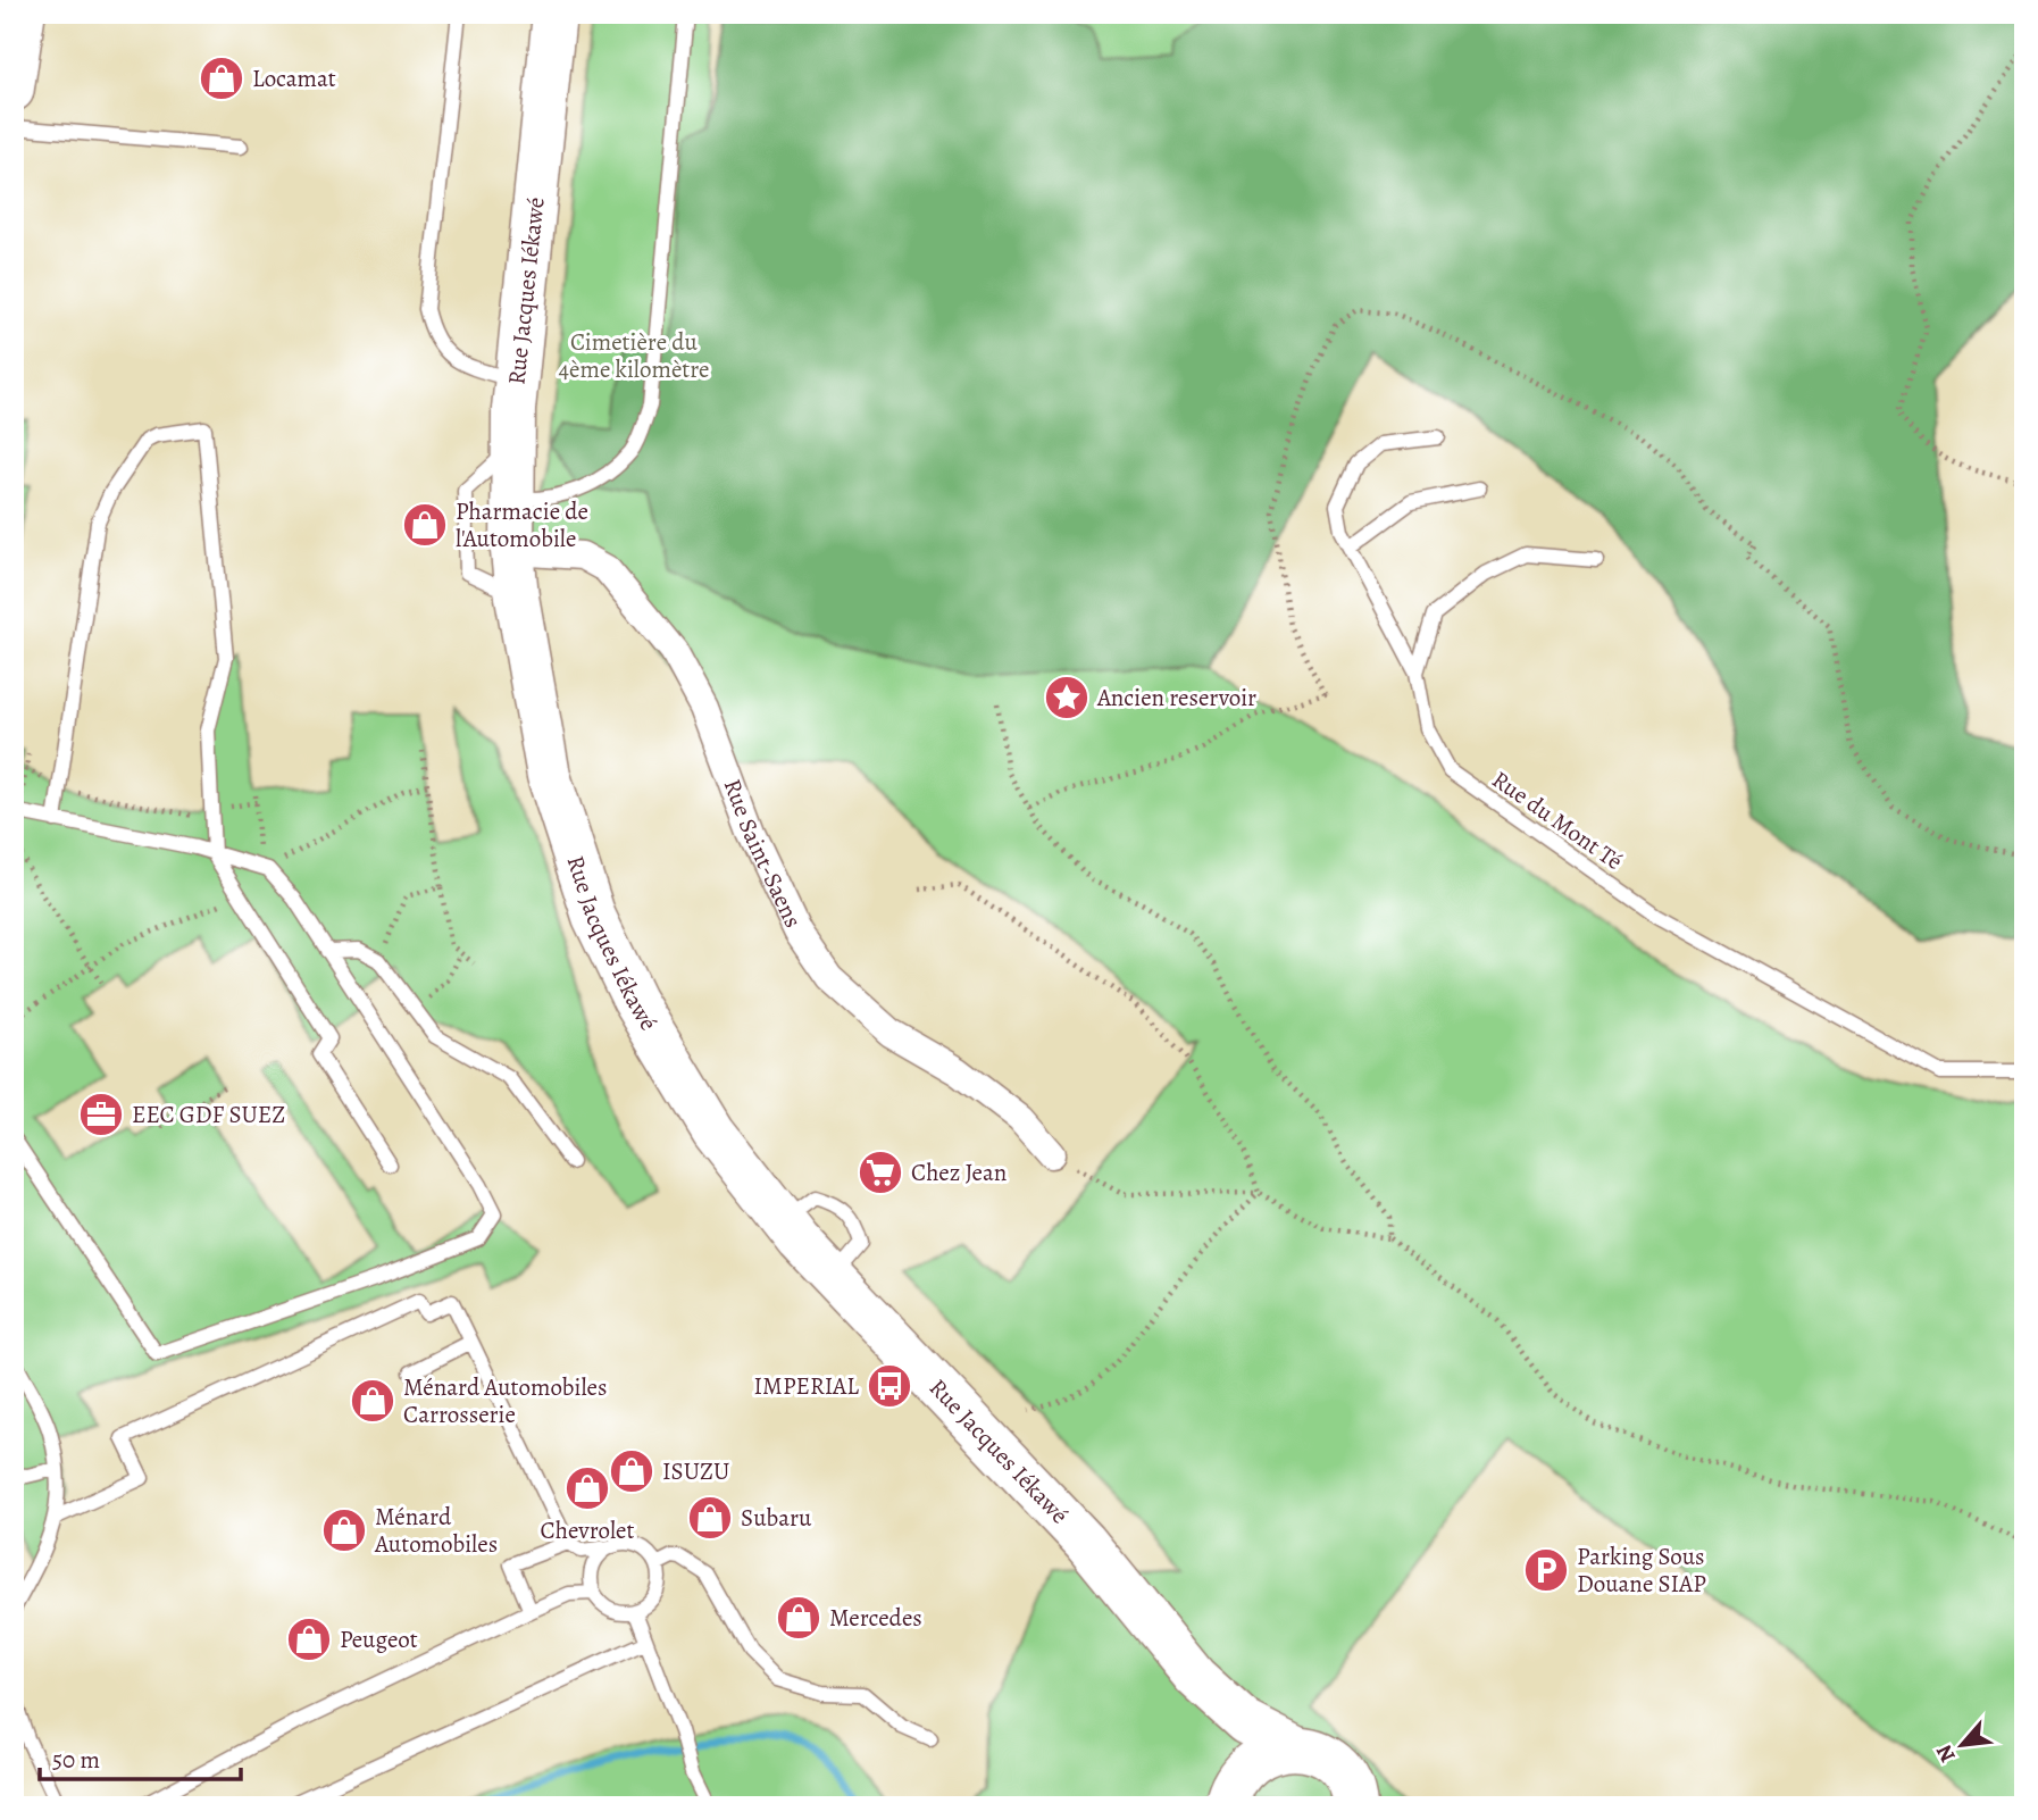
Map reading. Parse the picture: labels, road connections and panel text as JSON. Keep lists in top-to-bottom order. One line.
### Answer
{"streets":{"main road":["Rue Jacques Iékawé"],"street":["Rue Saint-Saens"],"lane":["Rue du Mont Té"]},"crossings":[["Rue Jacques Iékawé","Rue Saint-Saens"]],"parks":["Cimetière du 4ème kilomètre"],"places":{"shop":["Locamat","Pharmacie de l'Automobile","Ménard Automobiles Carrosserie","ISUZU","Chevrolet","Subaru","Ménard Automobiles","Mercedes","Peugeot"],"place":["Ancien reservoir"],"office":["EEC GDF SUEZ"],"supermarket":["Chez Jean"],"bus stop":["IMPERIAL"],"parking":["Parking Sous Douane SIAP"]},"scale_bar":"50 m","north":"bottom left"}
